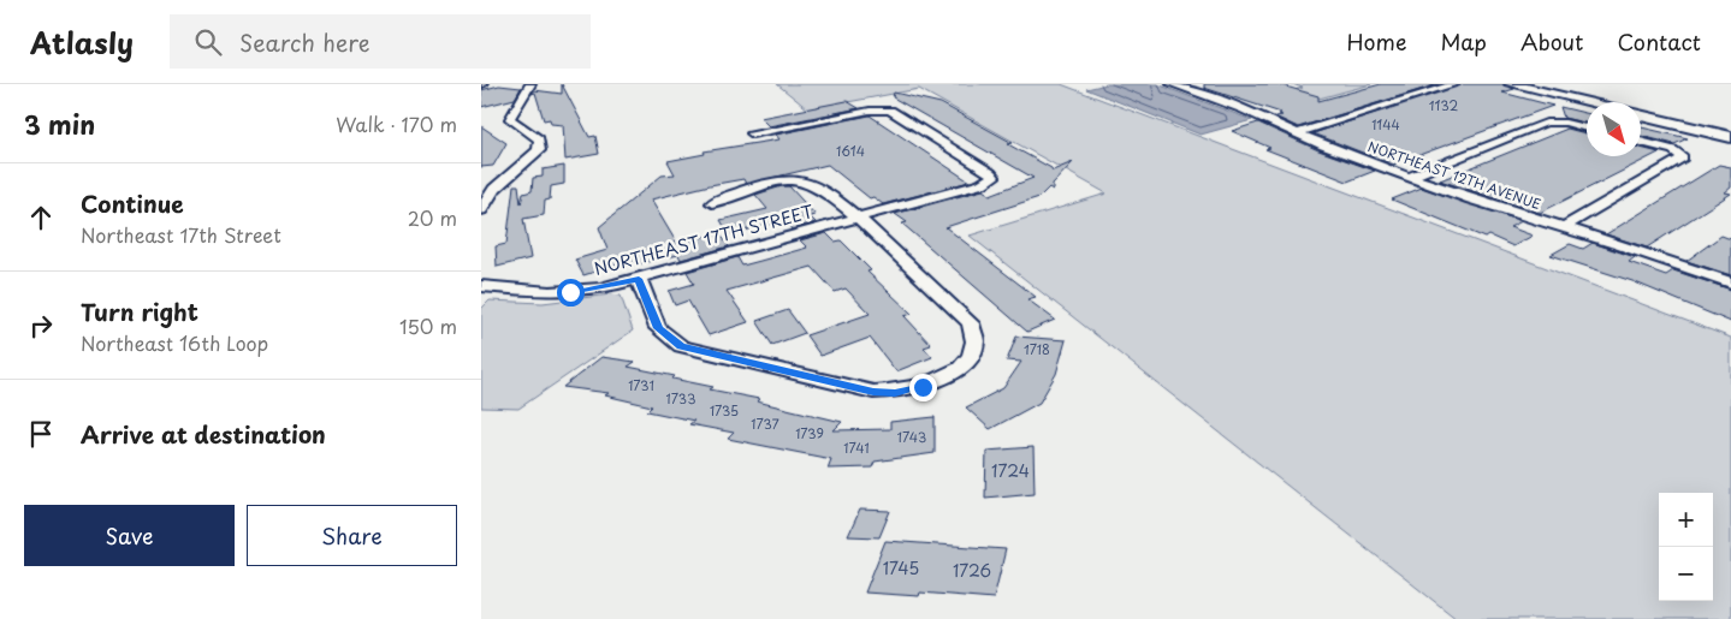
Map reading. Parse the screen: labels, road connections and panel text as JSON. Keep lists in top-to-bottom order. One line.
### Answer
{"streets":{"street":["NORTHEAST 12TH AVENUE","NORTHEAST 17TH STREET"]},"house_numbers":["1132","1144","1614","1718","1731","1733","1735","1737","1739","1743","1741","1724","1745","1726"],"north":"bottom right","page":{"header":"Atlasly","search":"Search here","nav":["Home","Map","About","Contact"],"heading":["3 min","Walk · 170 m"],"list":[["Continue","Northeast 17th Street","20 m"],["Turn right","Northeast 16th Loop","150 m"],"Arrive at destination"],"buttons":["Save","Share"],"map_buttons":["+","−"]}}
